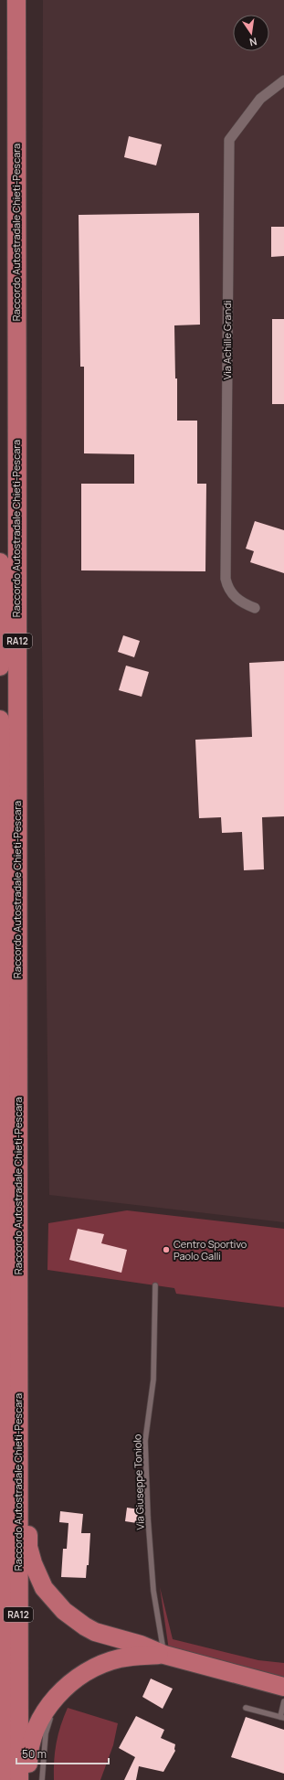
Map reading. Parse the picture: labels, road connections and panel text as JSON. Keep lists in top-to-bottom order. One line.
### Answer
{"streets":{"highway":["Raccordo Autostradale Chieti-Pescara","RA12"],"street":["Via Achille Grandi"],"lane":["Via Giuseppe Toniolo"]},"places":["Centro Sportivo Paolo Galli"],"scale_bar":"50 m","north":"bottom"}
